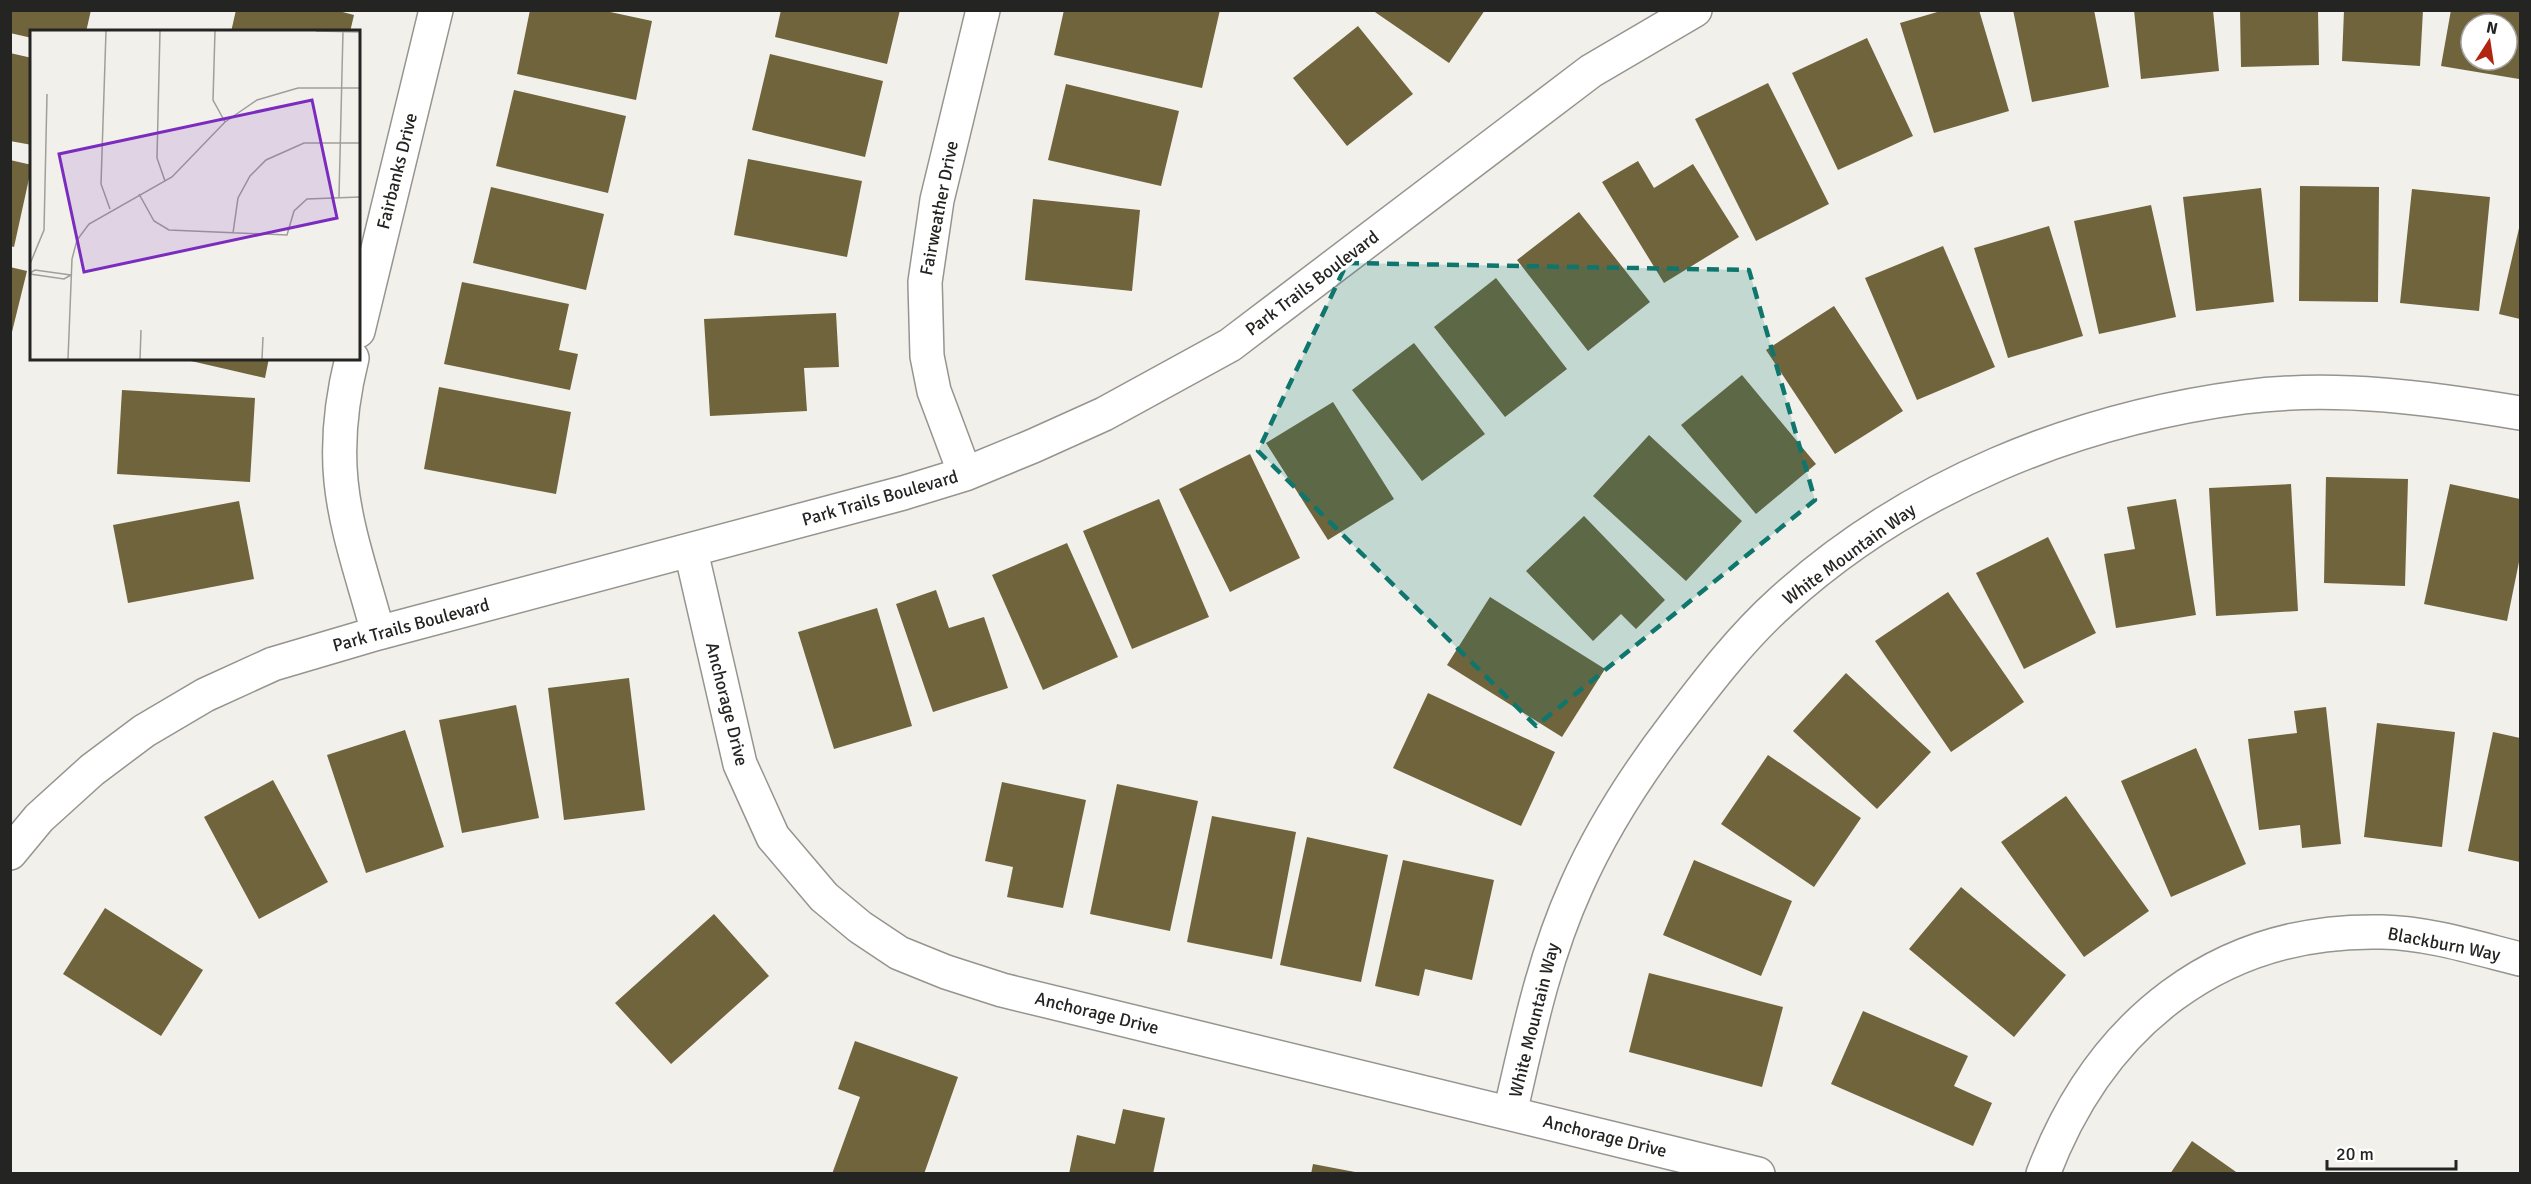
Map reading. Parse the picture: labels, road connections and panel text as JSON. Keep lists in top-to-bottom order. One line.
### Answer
{"streets":{"street":["Fairbanks Drive","Fairweather Drive","Park Trails Boulevard","White Mountain Way","Anchorage Drive","Blackburn Way"]},"crossings":[["Fairweather Drive","Park Trails Boulevard"],["Park Trails Boulevard","Anchorage Drive"],["White Mountain Way","Anchorage Drive"]],"scale_bar":"20 m","north":"top"}
